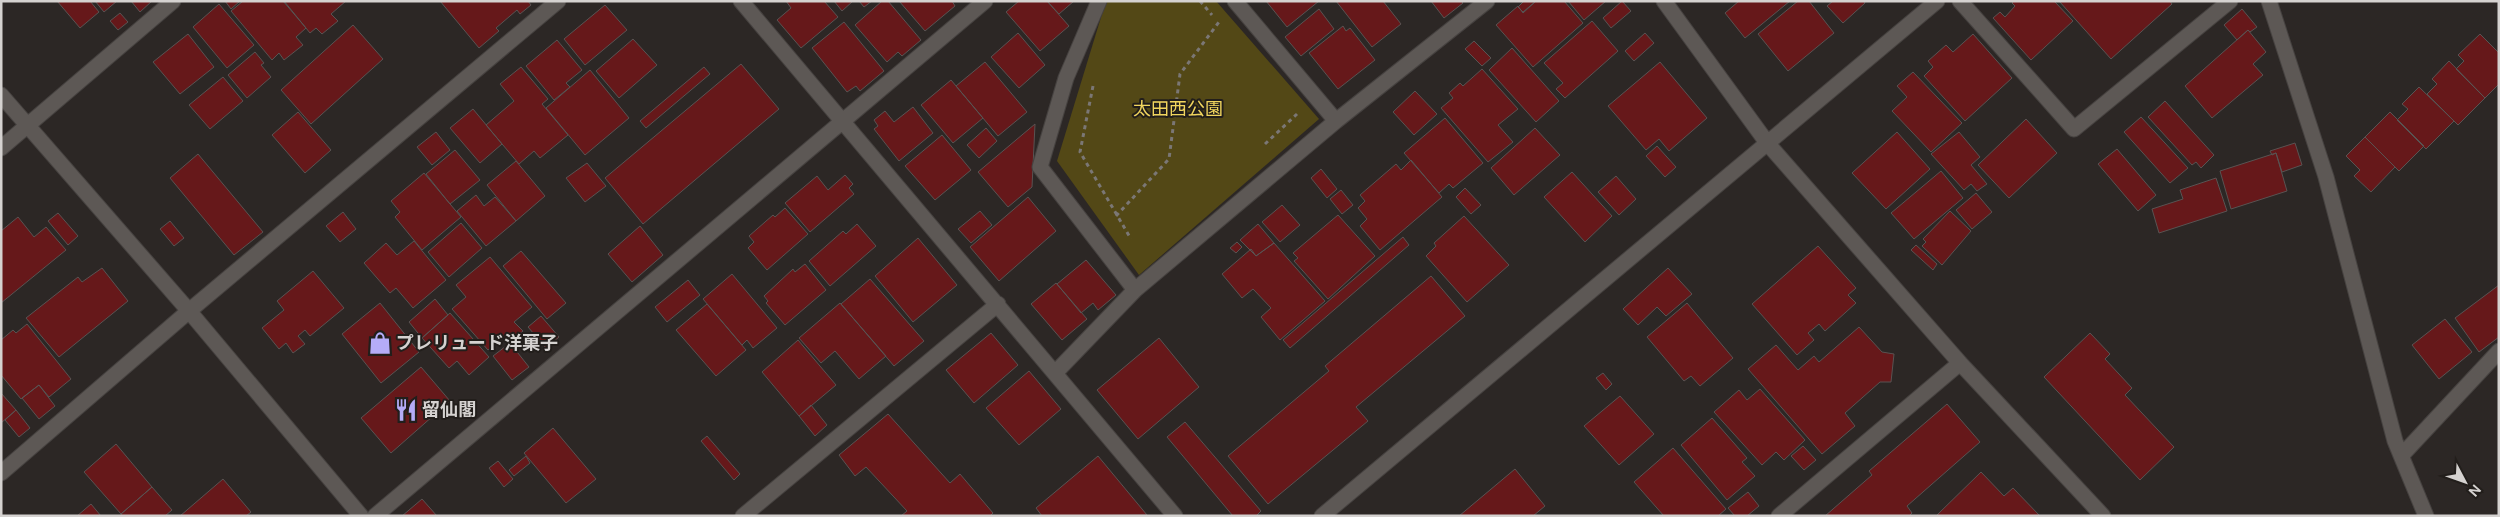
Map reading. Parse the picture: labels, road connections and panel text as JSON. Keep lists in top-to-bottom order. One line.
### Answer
{"parks":["太田西公園"],"places":{"shop":["プレリュード洋菓子"],"restaurant":["留仙閣"]},"north":"bottom right"}
